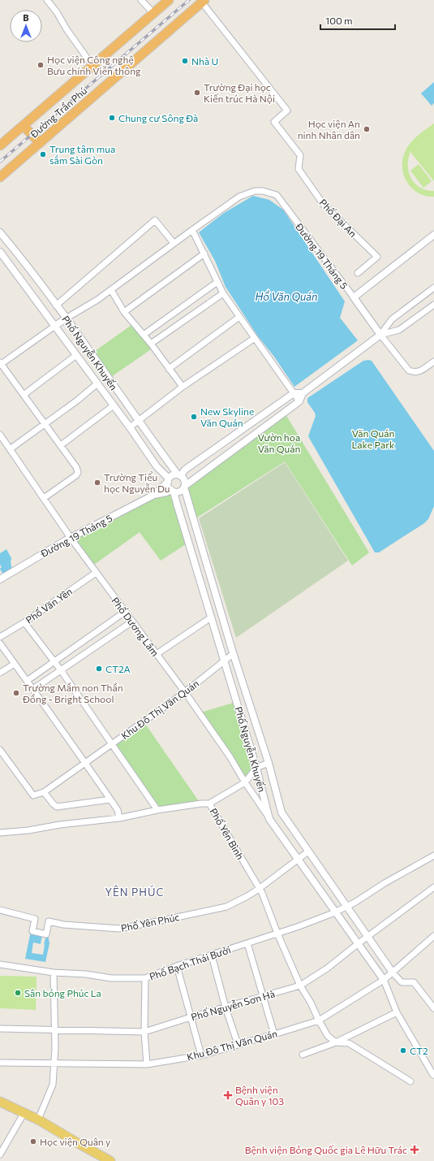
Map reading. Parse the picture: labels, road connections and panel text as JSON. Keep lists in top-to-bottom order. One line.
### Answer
{"streets":{"highway":["Đường Trần Phú"],"street":["Phố Đại An","Đường 19 Tháng 5","Phố Nguyễn Khuyến","Phố Văn Yên","Phố Dương Lâm","Khu Đô Thị Văn Quán","Phố Yên Bình","Phố Yên Phúc","Phố Bạch Thái Bưởi","Phố Nguyễn Sơn Hà"]},"crossings":[["Đường Trần Phú","Phố Đại An"],["Đường 19 Tháng 5","Phố Nguyễn Khuyến"],["Đường 19 Tháng 5","Phố Dương Lâm"],["Phố Nguyễn Khuyến","Phố Dương Lâm"],["Phố Nguyễn Khuyến","Khu Đô Thị Văn Quán"],["Phố Nguyễn Khuyến","Phố Yên Phúc"],["Phố Nguyễn Khuyến","Phố Bạch Thái Bưởi"],["Phố Nguyễn Khuyến","Phố Nguyễn Sơn Hà"],["Phố Văn Yên","Phố Dương Lâm"],["Phố Dương Lâm","Khu Đô Thị Văn Quán"],["Khu Đô Thị Văn Quán","Phố Yên Bình"],["Phố Yên Bình","Phố Yên Phúc"],["Phố Yên Bình","Phố Bạch Thái Bưởi"],["Phố Yên Bình","Phố Nguyễn Sơn Hà"]],"districts":["YÊN PHÚC"],"water":["Hồ Văn Quán"],"parks":["Văn Quán Lake Park","Vườn hoa Văn Quán"],"places":{"other":["Nhà U","Học viện Công nghệ Bưu chính Viễn thông","Trường Đại học Kiến trúc Hà Nội","Chung cư Sông Đà","Học viện An ninh Nhân dân","Trung tâm mua sắm Sài Gòn","New Skyline Văn Quán","Trường Tiểu học Nguyễn Du","CT2A","Trường Mầm non Thần Đồng - Bright School","Sân bóng Phúc La","CT2","Học viện Quân y"],"health":["Bệnh viện Quân y 103","Bệnh viện Bỏng Quốc gia Lê Hữu Trác"]},"scale_bar":"100 m","north":"top"}
